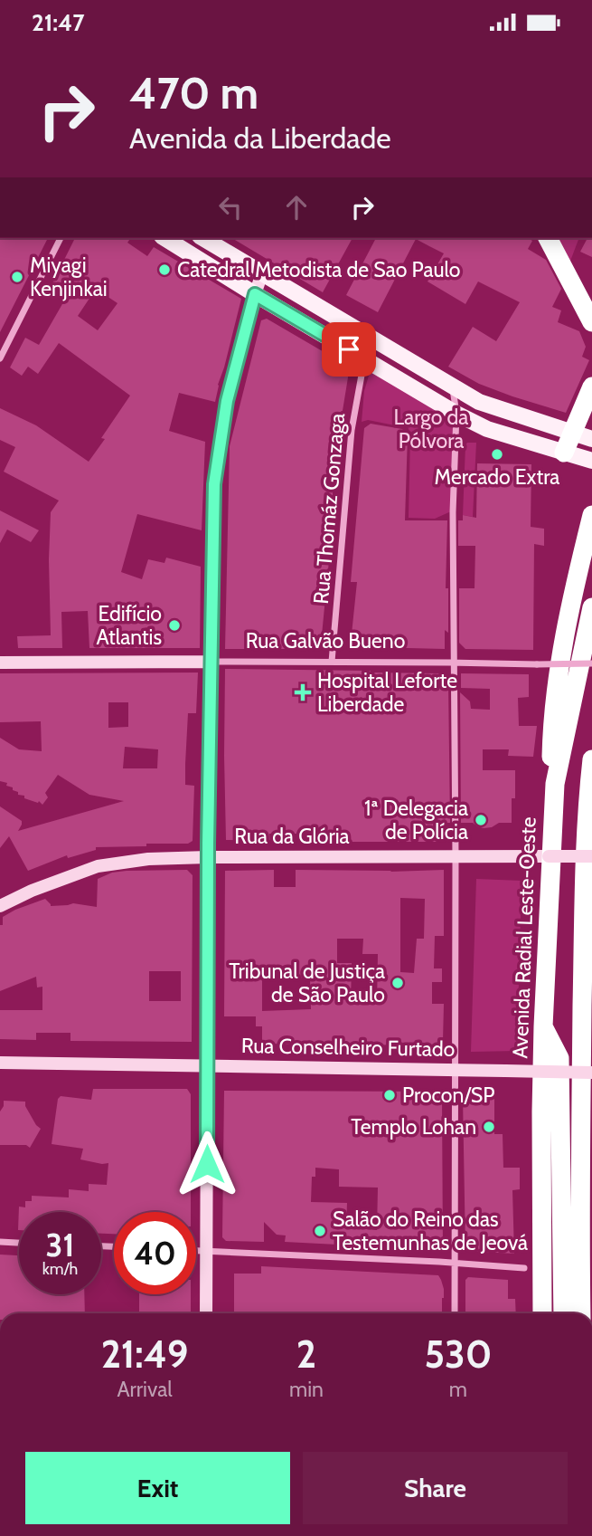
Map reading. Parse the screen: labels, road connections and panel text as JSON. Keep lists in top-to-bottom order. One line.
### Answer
{"streets":{"highway":["Avenida Radial Leste-Oeste"],"street":["Rua Thomáz Gonzaga","Rua Galvão Bueno","Rua da Glória","Rua Conselheiro Furtado"]},"crossings":[["Rua Thomáz Gonzaga","Rua Galvão Bueno"]],"parks":["Largo da Pólvora"],"places":{"other":["Catedral Metodista de Sao Paulo","Miyagi Kenjinkai","Mercado Extra","Edifício Atlantis","1ª Delegacia de Polícia","Tribunal de Justiça de São Paulo","Procon/SP","Templo Lohan","Salão do Reino das Testemunhas de Jeová"],"health":["Hospital Leforte Liberdade"]},"page":{"status":"21:47","turn":["470 m","Avenida da Liberdade"],"speed":"31 km/h","limit":"40","eta":["21:49","Arrival","2","min","530","m"],"buttons":["Exit","Share"]}}
